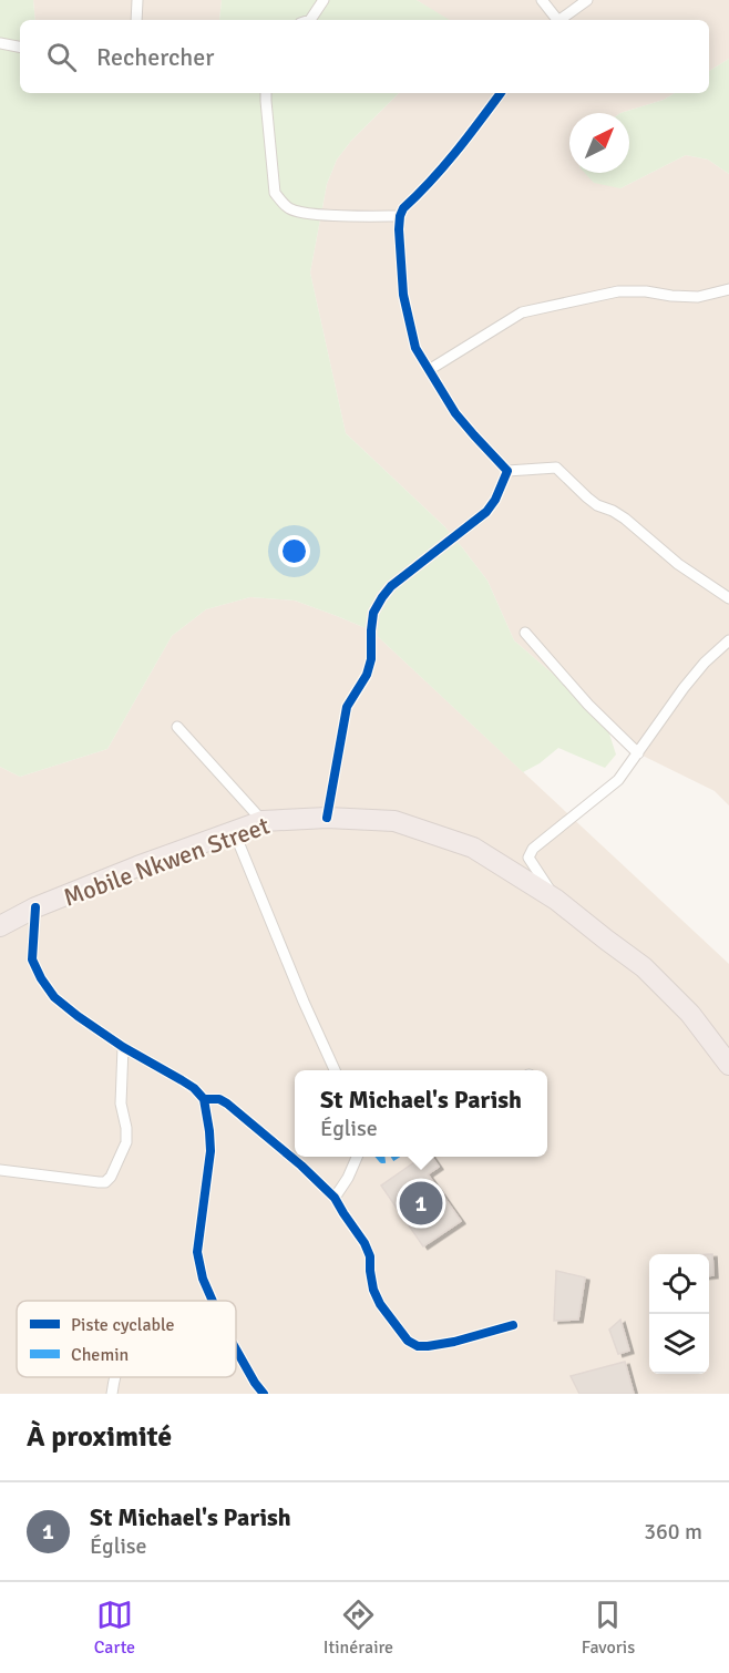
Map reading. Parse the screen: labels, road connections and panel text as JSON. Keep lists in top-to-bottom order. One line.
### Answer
{"streets":{"highway":["Mobile Nkwen Street"]},"legend":["Piste cyclable","Chemin"],"north":"top right","page":{"search":"Rechercher","popup":["St Michael's Parish","Église"],"pins":"1","heading":"À proximité","list":[{"mark":"1","name":"St Michael's Parish","note":"Église","value":"360 m"}],"nav":["Carte","Itinéraire","Favoris"]}}
